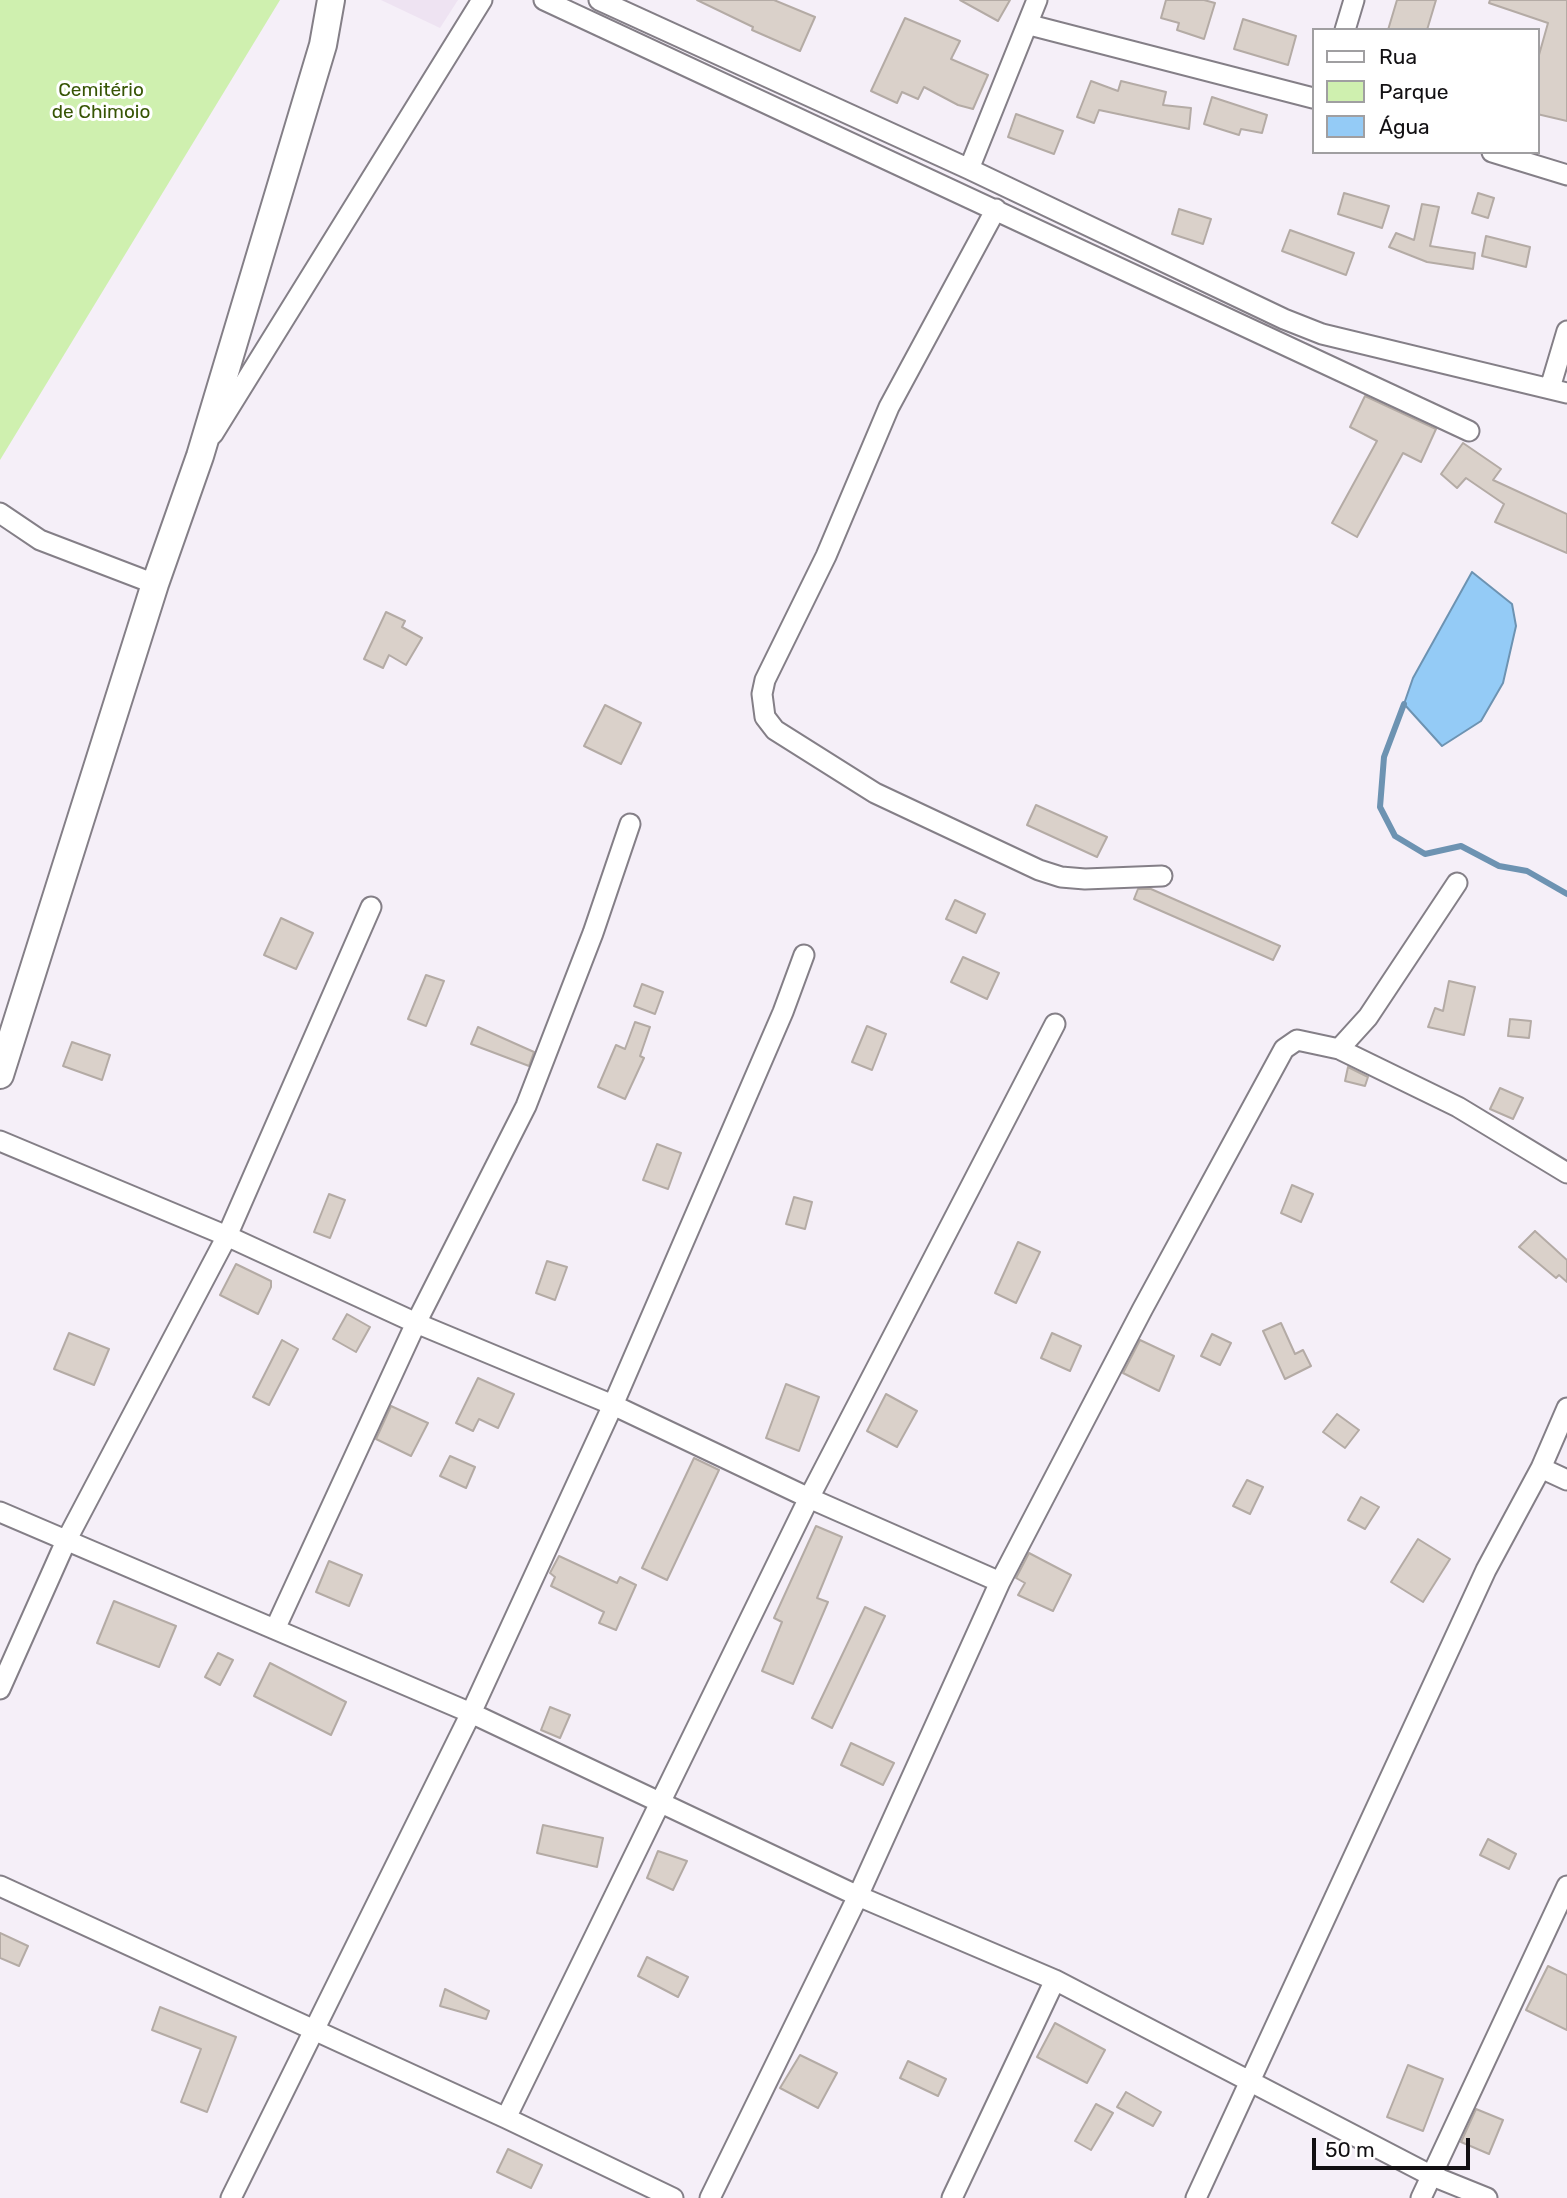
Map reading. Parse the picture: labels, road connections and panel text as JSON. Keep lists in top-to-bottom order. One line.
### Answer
{"parks":["Cemitério de Chimoio"],"legend":["Rua","Parque","Água"],"scale_bar":"50 m"}
